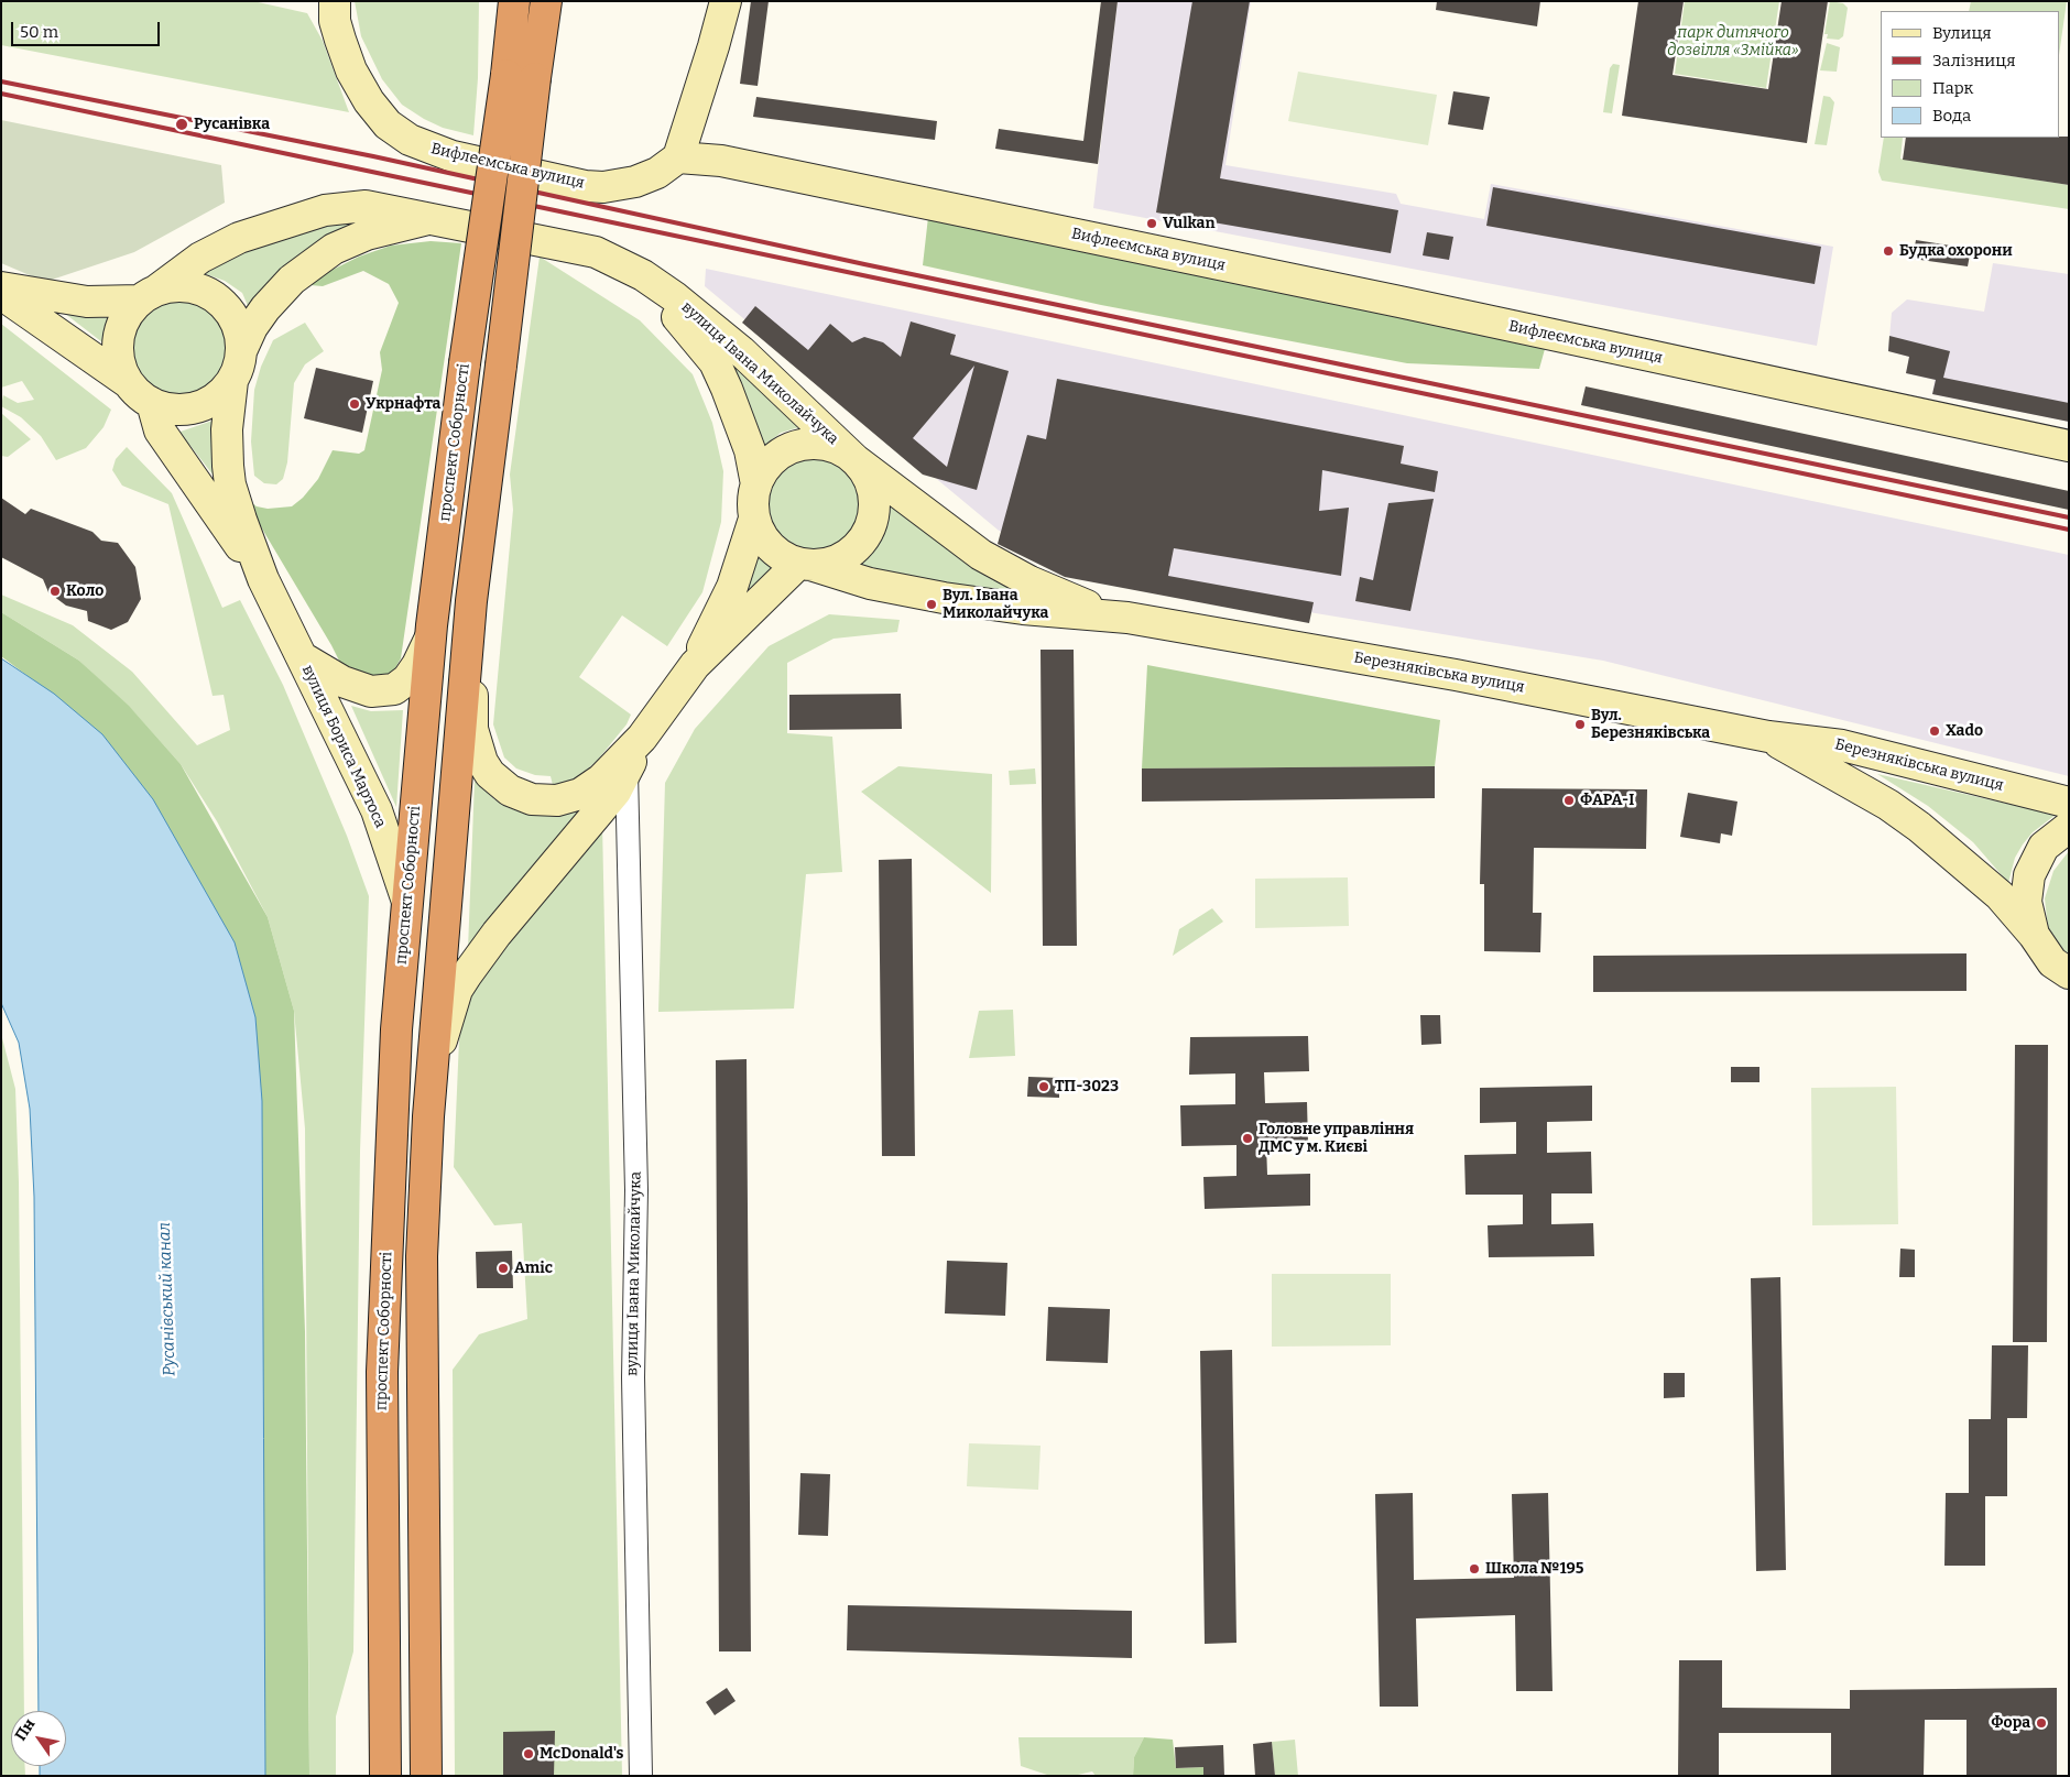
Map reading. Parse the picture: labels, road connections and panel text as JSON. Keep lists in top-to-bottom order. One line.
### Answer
{"streets":{"highway":["проспект Соборності"],"main road":["Вифлеємська вулиця","вулиця Івана Миколайчука","Березняківська вулиця","вулиця Бориса Мартоса"]},"crossings":[["вулиця Івана Миколайчука","проспект Соборності"],["вулиця Івана Миколайчука","Березняківська вулиця"],["проспект Соборності","вулиця Бориса Мартоса"]],"water":["Русанівський канал"],"parks":["парк дитячого дозвілля «Змійка»"],"places":["Русанівка","Vulkan","Будка охорони","Укрнафта","Коло","Вул. Івана Миколайчука","Вул. Березняківська","Xado","ФАРА-І","ТП-3023","Головне управління ДМС у м. Києві","Amic","Школа №195","Фора","McDonald's"],"legend":["Вулиця","Залізниця","Парк","Вода"],"scale_bar":"50 m","north":"top left"}
